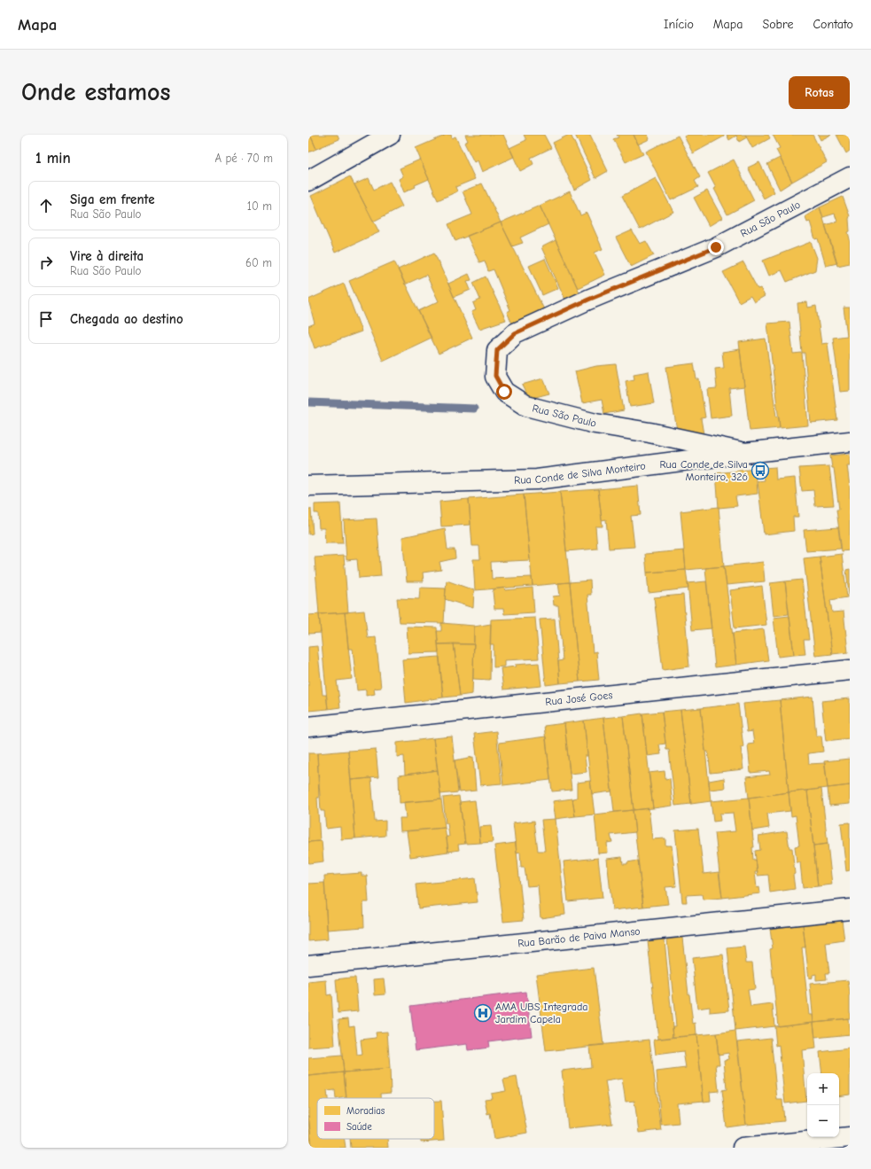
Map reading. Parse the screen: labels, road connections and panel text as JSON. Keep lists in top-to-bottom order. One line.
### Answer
{"streets":{"street":["Rua São Paulo","Rua Conde de Silva Monteiro","Rua José Goes","Rua Barão de Paiva Manso"]},"crossings":[["Rua São Paulo","Rua Conde de Silva Monteiro"]],"places":{"bus stop":["Rua Conde de Silva Monteiro, 326"],"hospital":["AMA UBS Integrada Jardim Capela"]},"legend":["Moradias","Saúde"],"page":{"header":"Mapa","nav":["Início","Mapa","Sobre","Contato"],"buttons":"Rotas","title":"Onde estamos","heading":["1 min","A pé · 70 m"],"list":[["Siga em frente","Rua São Paulo","10 m"],["Vire à direita","Rua São Paulo","60 m"],"Chegada ao destino"],"map_buttons":["+","−"]}}
